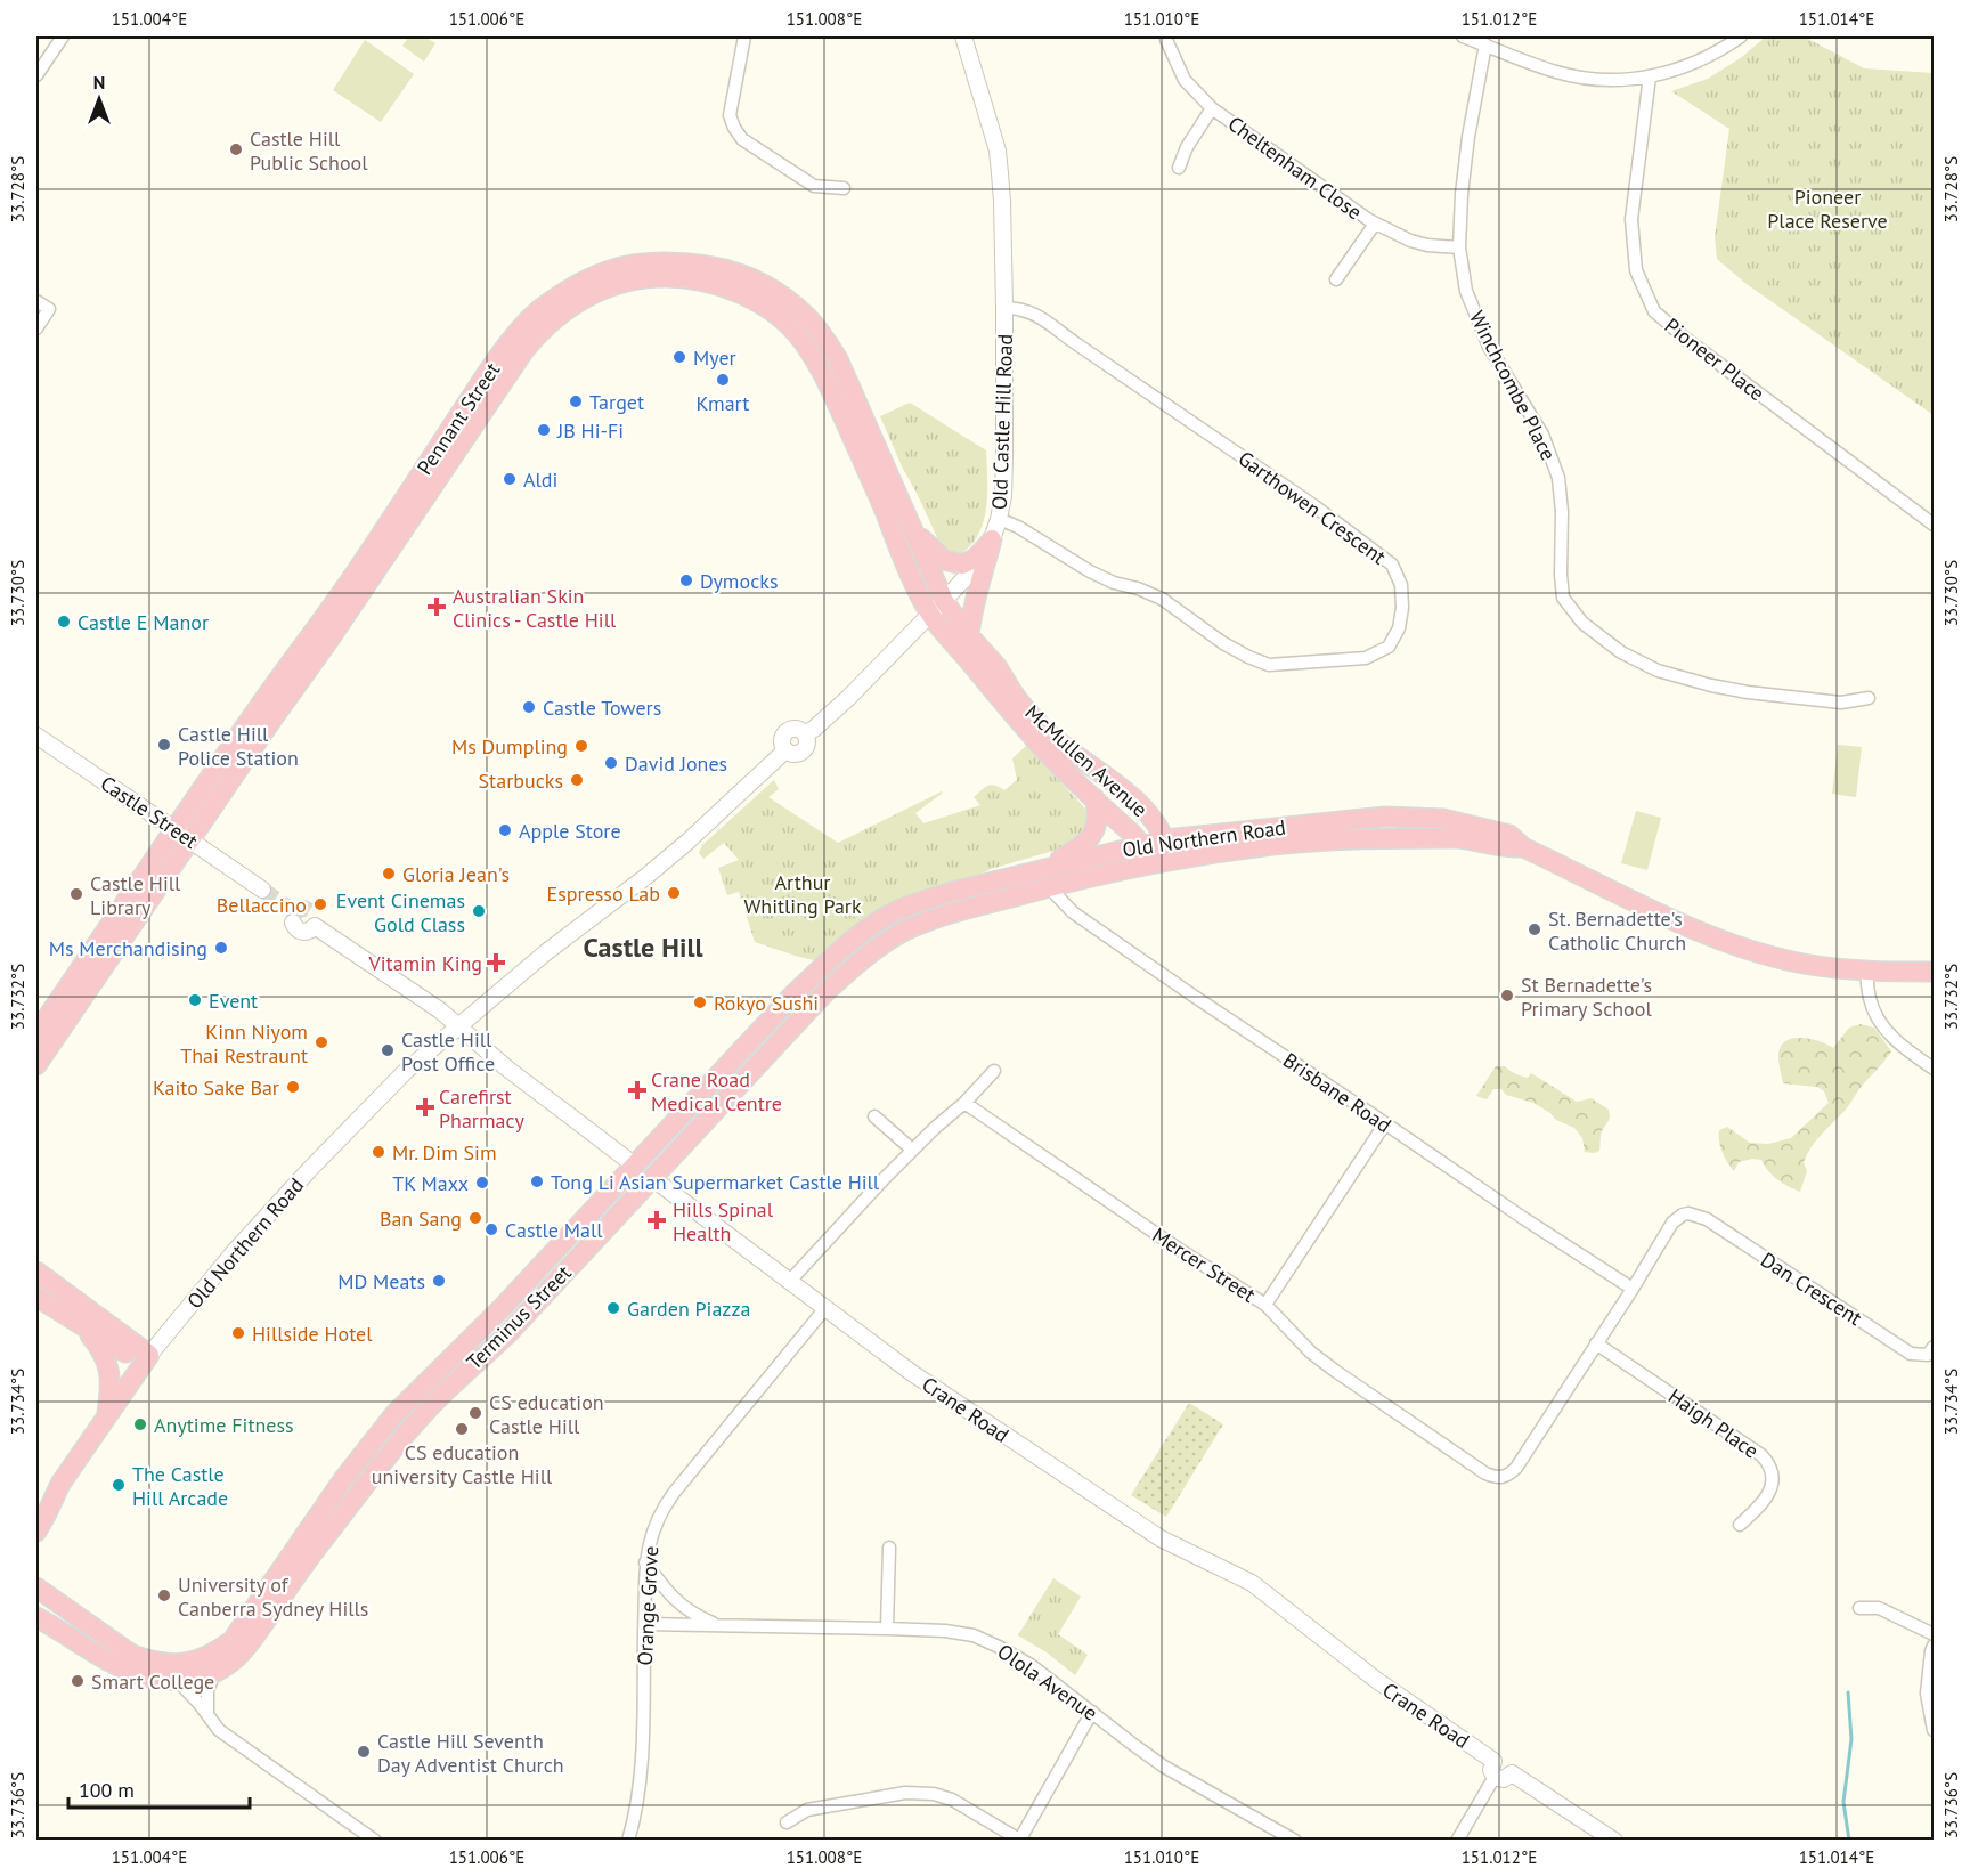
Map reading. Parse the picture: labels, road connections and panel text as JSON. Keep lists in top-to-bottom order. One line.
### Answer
{"streets":{"main road":["Pennant Street","McMullen Avenue","Old Northern Road","Terminus Street","Crane Road"],"street":["Cheltenham Close","Pioneer Place","Winchcombe Place","Old Castle Hill Road","Garthowen Crescent","Castle Street","Brisbane Road","Mercer Street","Dan Crescent","Haigh Place","Orange Grove","Olola Avenue"]},"crossings":[["Cheltenham Close","Winchcombe Place"],["Pennant Street","Old Castle Hill Road"],["Pennant Street","McMullen Avenue"],["Pennant Street","Castle Street"],["Old Castle Hill Road","Garthowen Crescent"],["Old Castle Hill Road","McMullen Avenue"],["Old Castle Hill Road","Old Northern Road"],["Old Castle Hill Road","Crane Road"],["McMullen Avenue","Old Northern Road"],["Old Northern Road","Brisbane Road"],["Old Northern Road","Terminus Street"],["Old Northern Road","Crane Road"],["Brisbane Road","Mercer Street"],["Brisbane Road","Dan Crescent"],["Terminus Street","Crane Road"],["Crane Road","Orange Grove"],["Orange Grove","Olola Avenue"]],"districts":["Castle Hill"],"parks":["Pioneer Place Reserve","Arthur Whitling Park"],"places":{"other":["Castle Hill Public School","Myer","Kmart","Target","JB Hi-Fi","Aldi","Dymocks","Castle E Manor","Castle Towers","Castle Hill Police Station","Ms Dumpling","David Jones","Starbucks","Apple Store","Gloria Jean's","Espresso Lab","Castle Hill Library","Bellaccino","Event Cinemas Gold Class","St. Bernadette's Catholic Church","Ms Merchandising","St Bernadette's Primary School","Event","Rokyo Sushi","Kinn Niyom Thai Restraunt","Castle Hill Post Office","Kaito Sake Bar","Mr. Dim Sim","Tong Li Asian Supermarket Castle Hill","TK Maxx","Ban Sang","Castle Mall","MD Meats","Garden Piazza","Hillside Hotel","CS education Castle Hill","Anytime Fitness","CS education university Castle Hill","The Castle Hill Arcade","University of Canberra Sydney Hills","Smart College","Castle Hill Seventh Day Adventist Church"],"health":["Australian Skin Clinics - Castle Hill","Vitamin King","Crane Road Medical Centre","Carefirst Pharmacy","Hills Spinal Health"]},"scale_bar":"100 m","north":"top","coordinates":["151.004°E","151.006°E","151.008°E","151.010°E","151.012°E","151.014°E","33.728°S","33.730°S","33.732°S","33.734°S","33.736°S"]}
